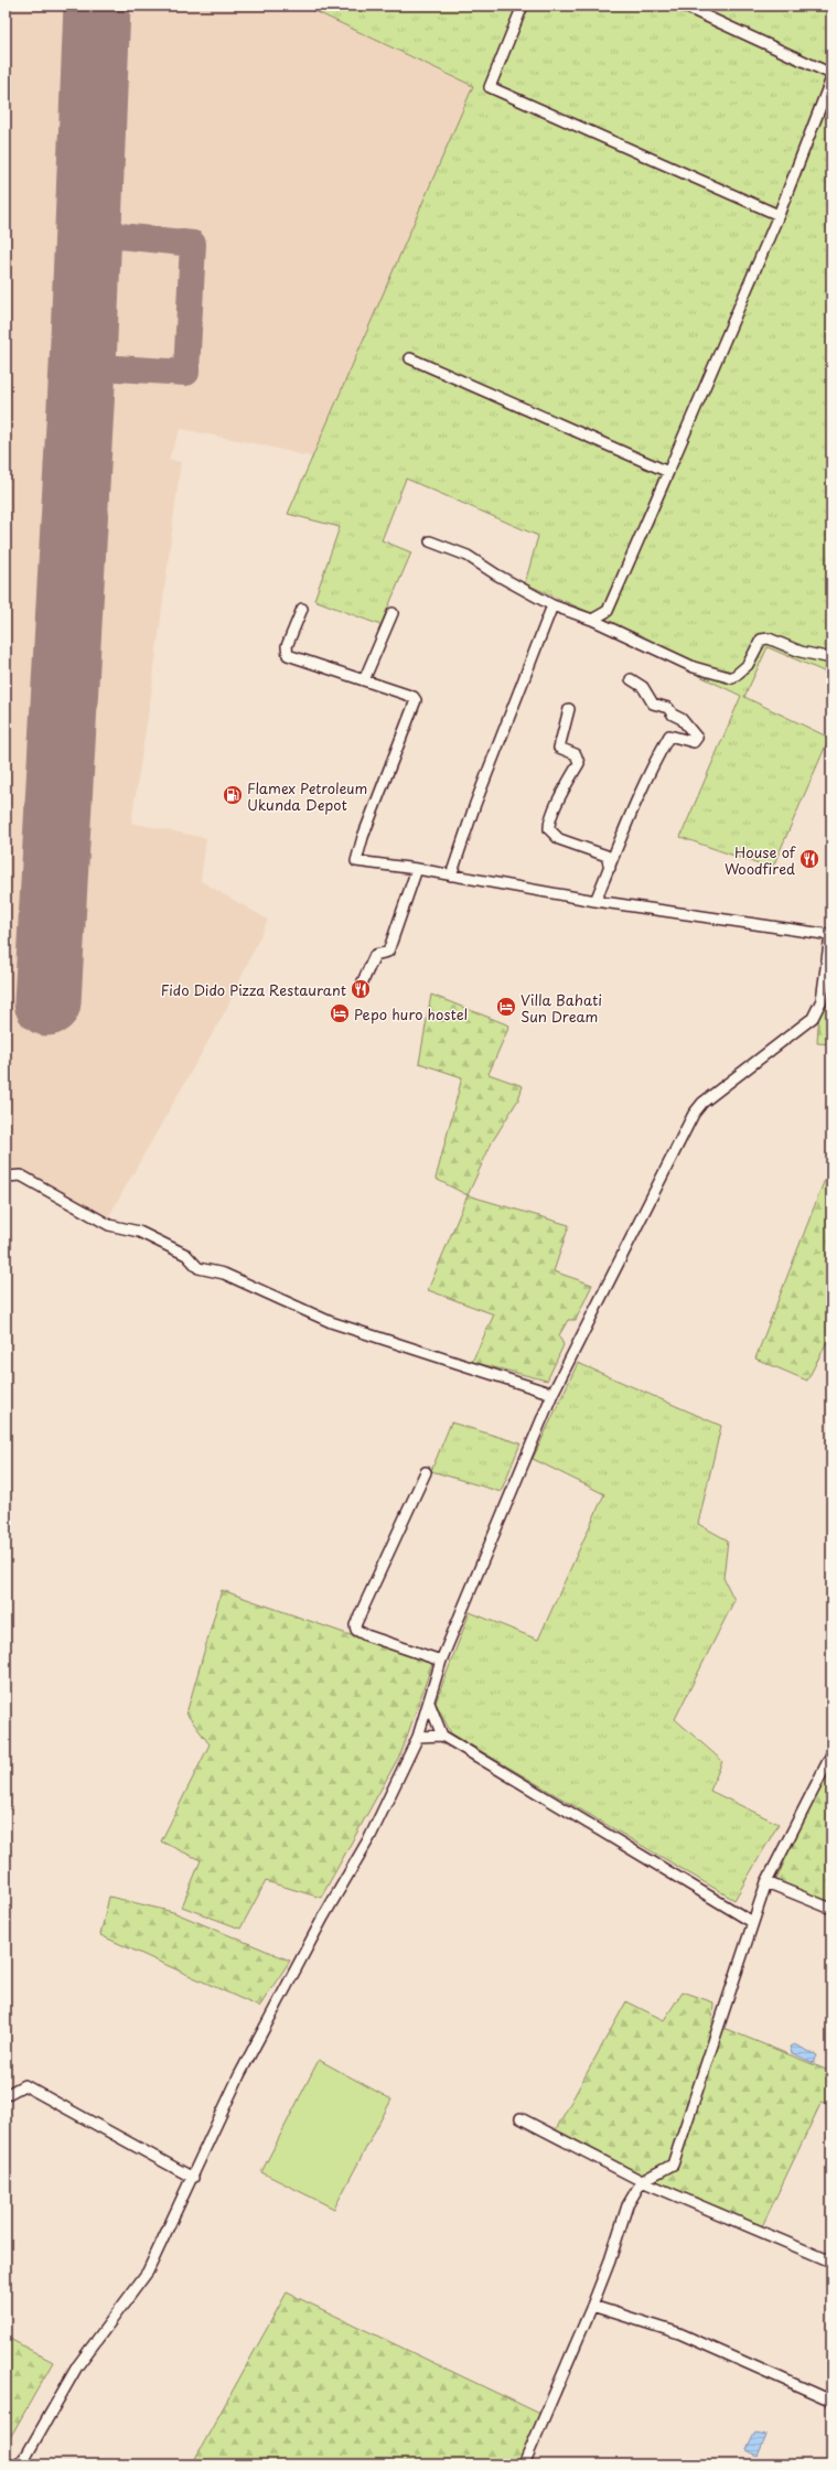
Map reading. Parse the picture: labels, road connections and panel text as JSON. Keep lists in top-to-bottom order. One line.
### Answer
{"places":{"fuel station":["Flamex Petroleum Ukunda Depot"],"restaurant":["House of Woodfired","Fido Dido Pizza Restaurant"],"hotel":["Villa Bahati Sun Dream","Pepo huro hostel"]}}
